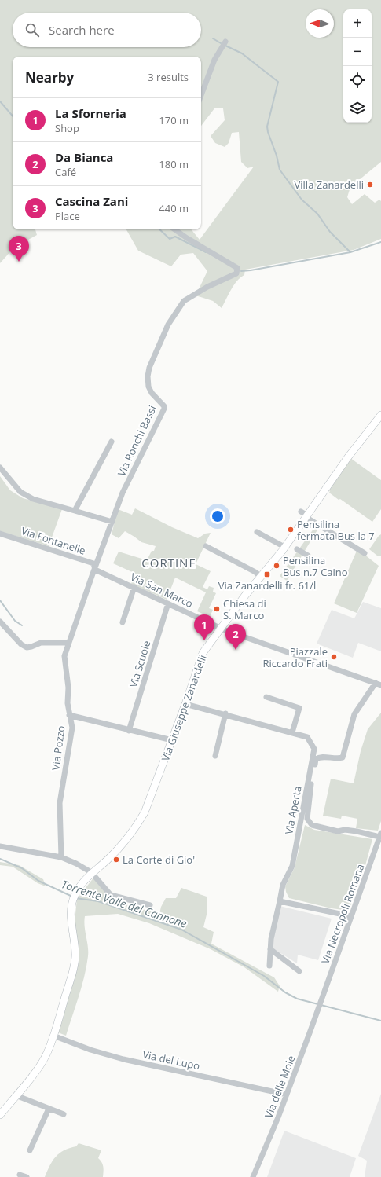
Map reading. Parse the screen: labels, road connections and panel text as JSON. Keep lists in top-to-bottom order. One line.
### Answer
{"streets":{"street":["Via Ronchi Bassi","Via Fontanelle","Via San Marco","Via Scuole","Via Giuseppe Zanardelli","Via Pozzo","Via Aperta","Via Necropoli Romana","Via del Lupo","Via delle Moie"]},"crossings":[["Via Ronchi Bassi","Via Fontanelle"],["Via Ronchi Bassi","Via San Marco"],["Via Ronchi Bassi","Via Pozzo"],["Via Fontanelle","Via San Marco"],["Via Fontanelle","Via Pozzo"],["Via San Marco","Via Scuole"],["Via San Marco","Via Giuseppe Zanardelli"],["Via San Marco","Via Pozzo"],["Via San Marco","Via Aperta"],["Via Giuseppe Zanardelli","Via Aperta"],["Via Giuseppe Zanardelli","Via del Lupo"],["Via Aperta","Via Necropoli Romana"],["Via Necropoli Romana","Via delle Moie"],["Via del Lupo","Via delle Moie"]],"districts":["CORTINE"],"water":["Torrente Valle del Cannone"],"places":{"other":["Villa Zanardelli","Pensilina fermata Bus la 7","Pensilina Bus n.7 Caino","Chiesa di S. Marco","Piazzale Riccardo Frati","La Corte di Gio'"],"transit":["Via Zanardelli fr. 61/l"]},"north":"left","page":{"map_buttons":["+","−"],"search":"Search here","heading":["Nearby","3 results"],"list":[{"mark":"1","name":"La Sforneria","note":"Shop","value":"170 m"},{"mark":"2","name":"Da Bianca","note":"Café","value":"180 m"},{"mark":"3","name":"Cascina Zani","note":"Place","value":"440 m"}],"pins":["3","1","2"]}}
